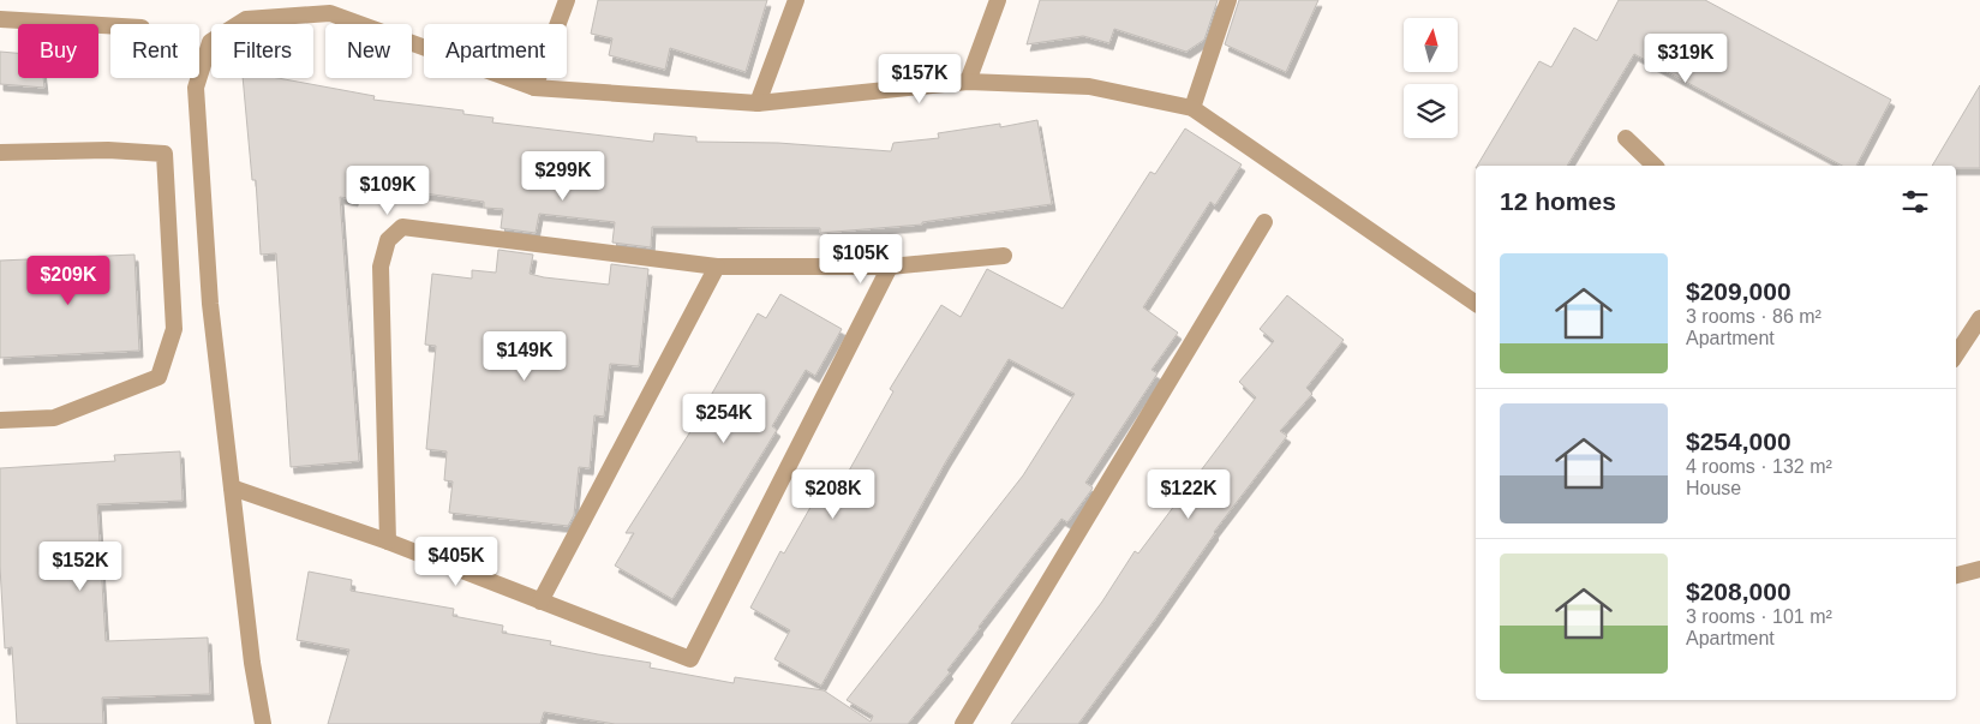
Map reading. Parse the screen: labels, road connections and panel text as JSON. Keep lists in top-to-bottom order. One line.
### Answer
{"north":"top","page":{"chip":["Buy","Rent","Filters","New","Apartment"],"price":["$319K","$157K","$299K","$109K","$105K","$209K","$149K","$254K","$208K","$122K","$405K","$152K"],"heading":"12 homes","list":[{"name":"$209,000","note":"3 rooms · 86 m² · Apartment"},{"name":"$254,000","note":"4 rooms · 132 m² · House"},{"name":"$208,000","note":"3 rooms · 101 m² · Apartment"}]}}
